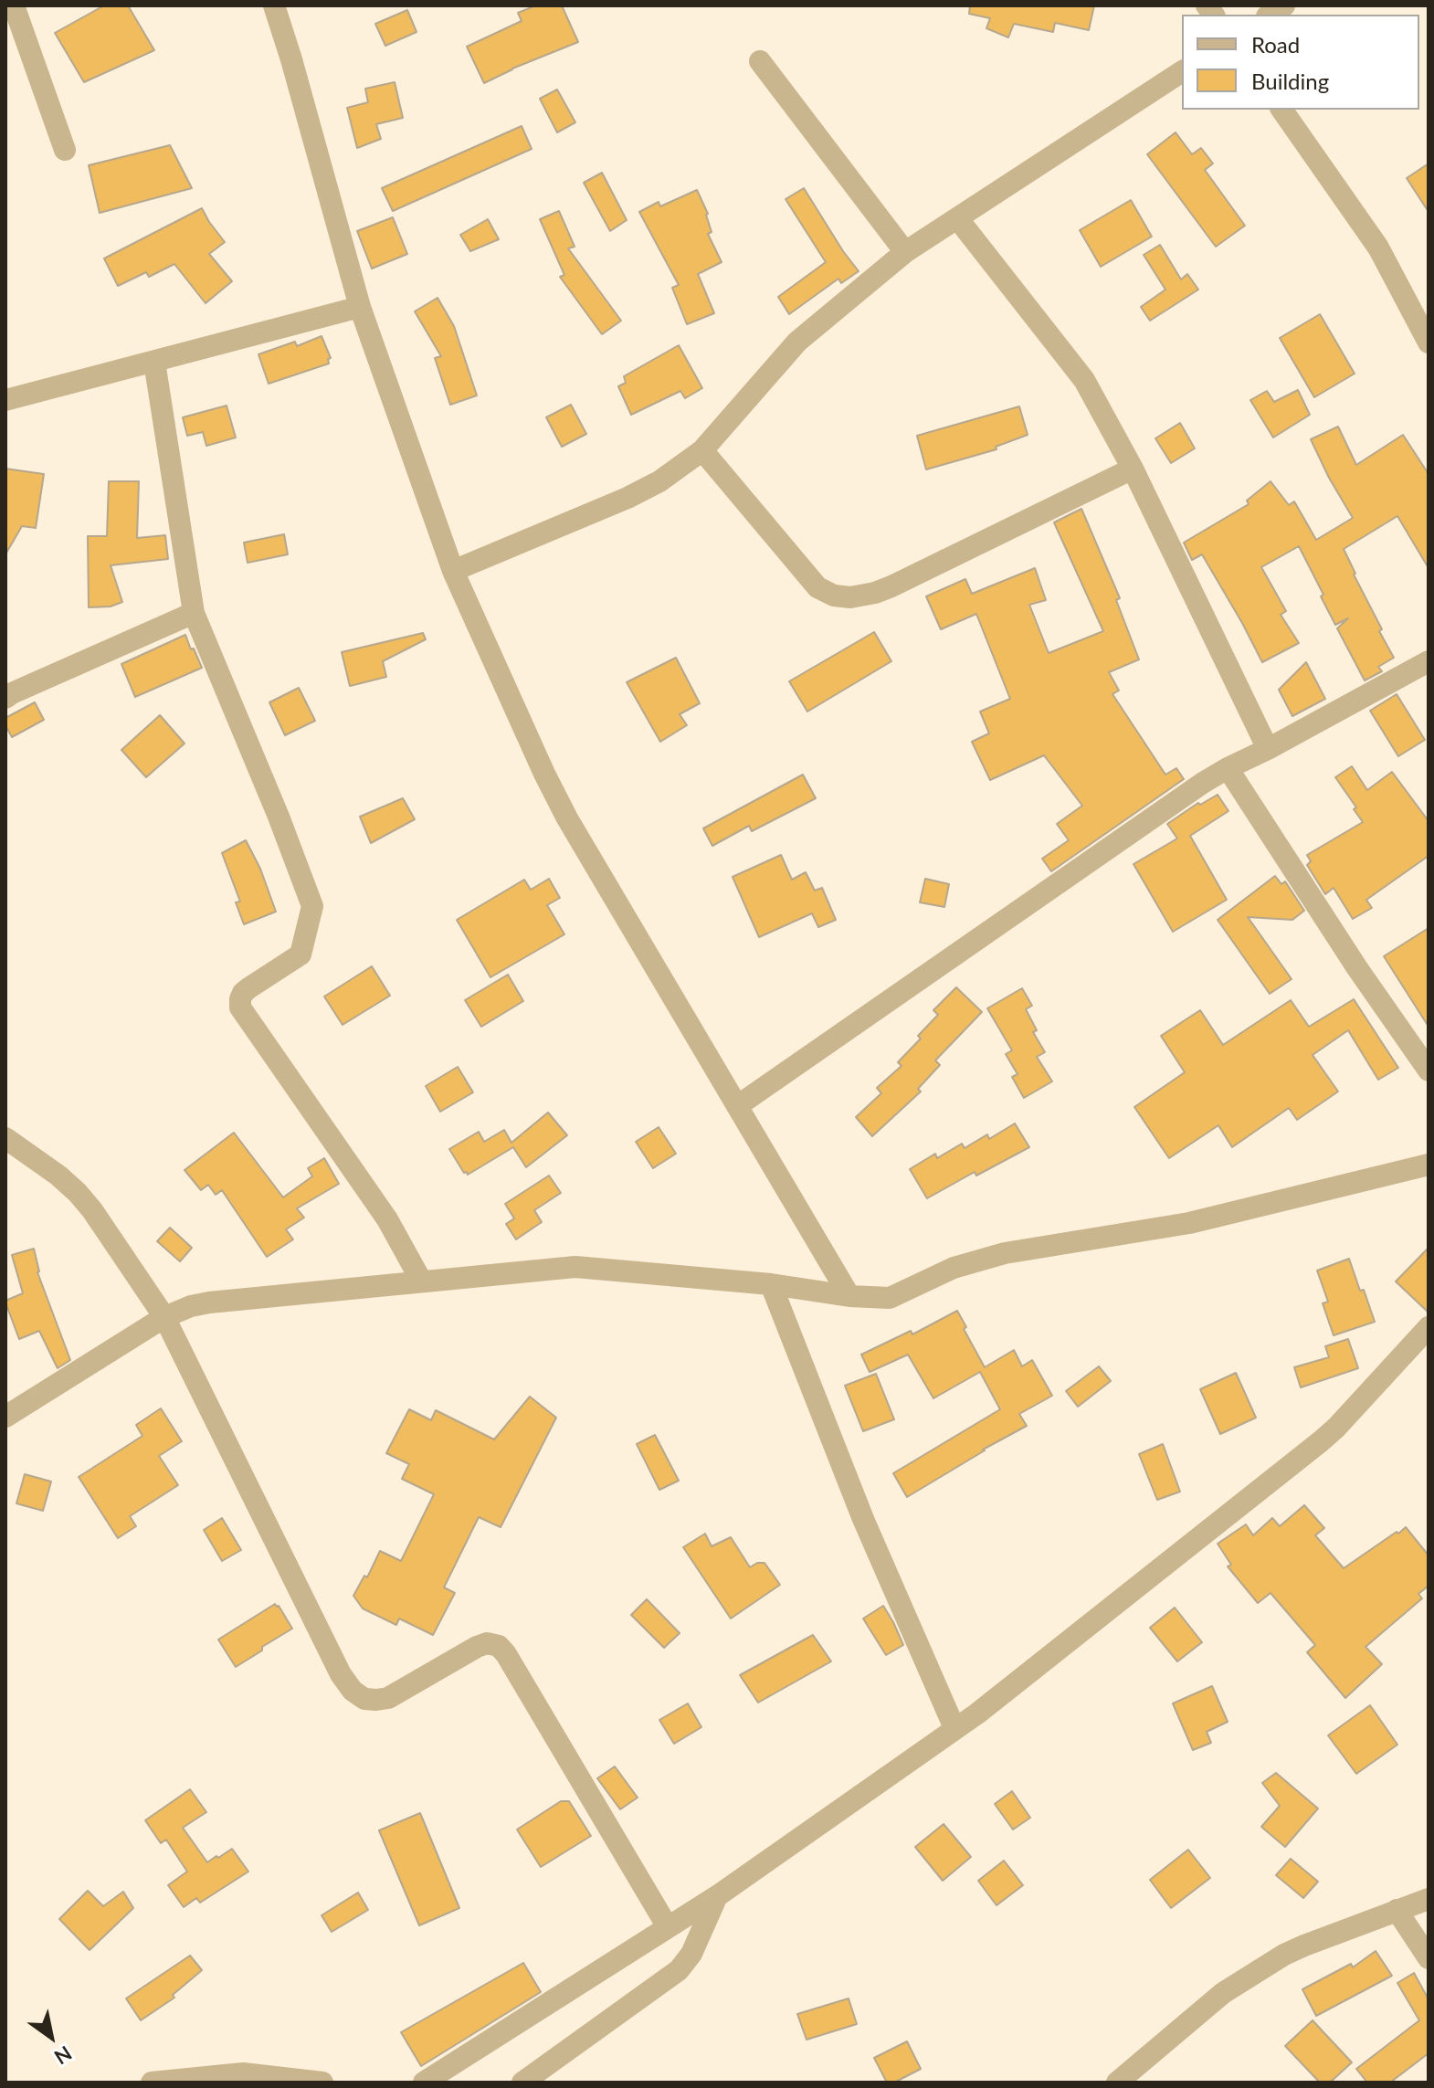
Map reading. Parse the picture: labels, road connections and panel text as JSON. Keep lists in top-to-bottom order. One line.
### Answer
{"legend":["Road","Building"],"north":"bottom right"}
